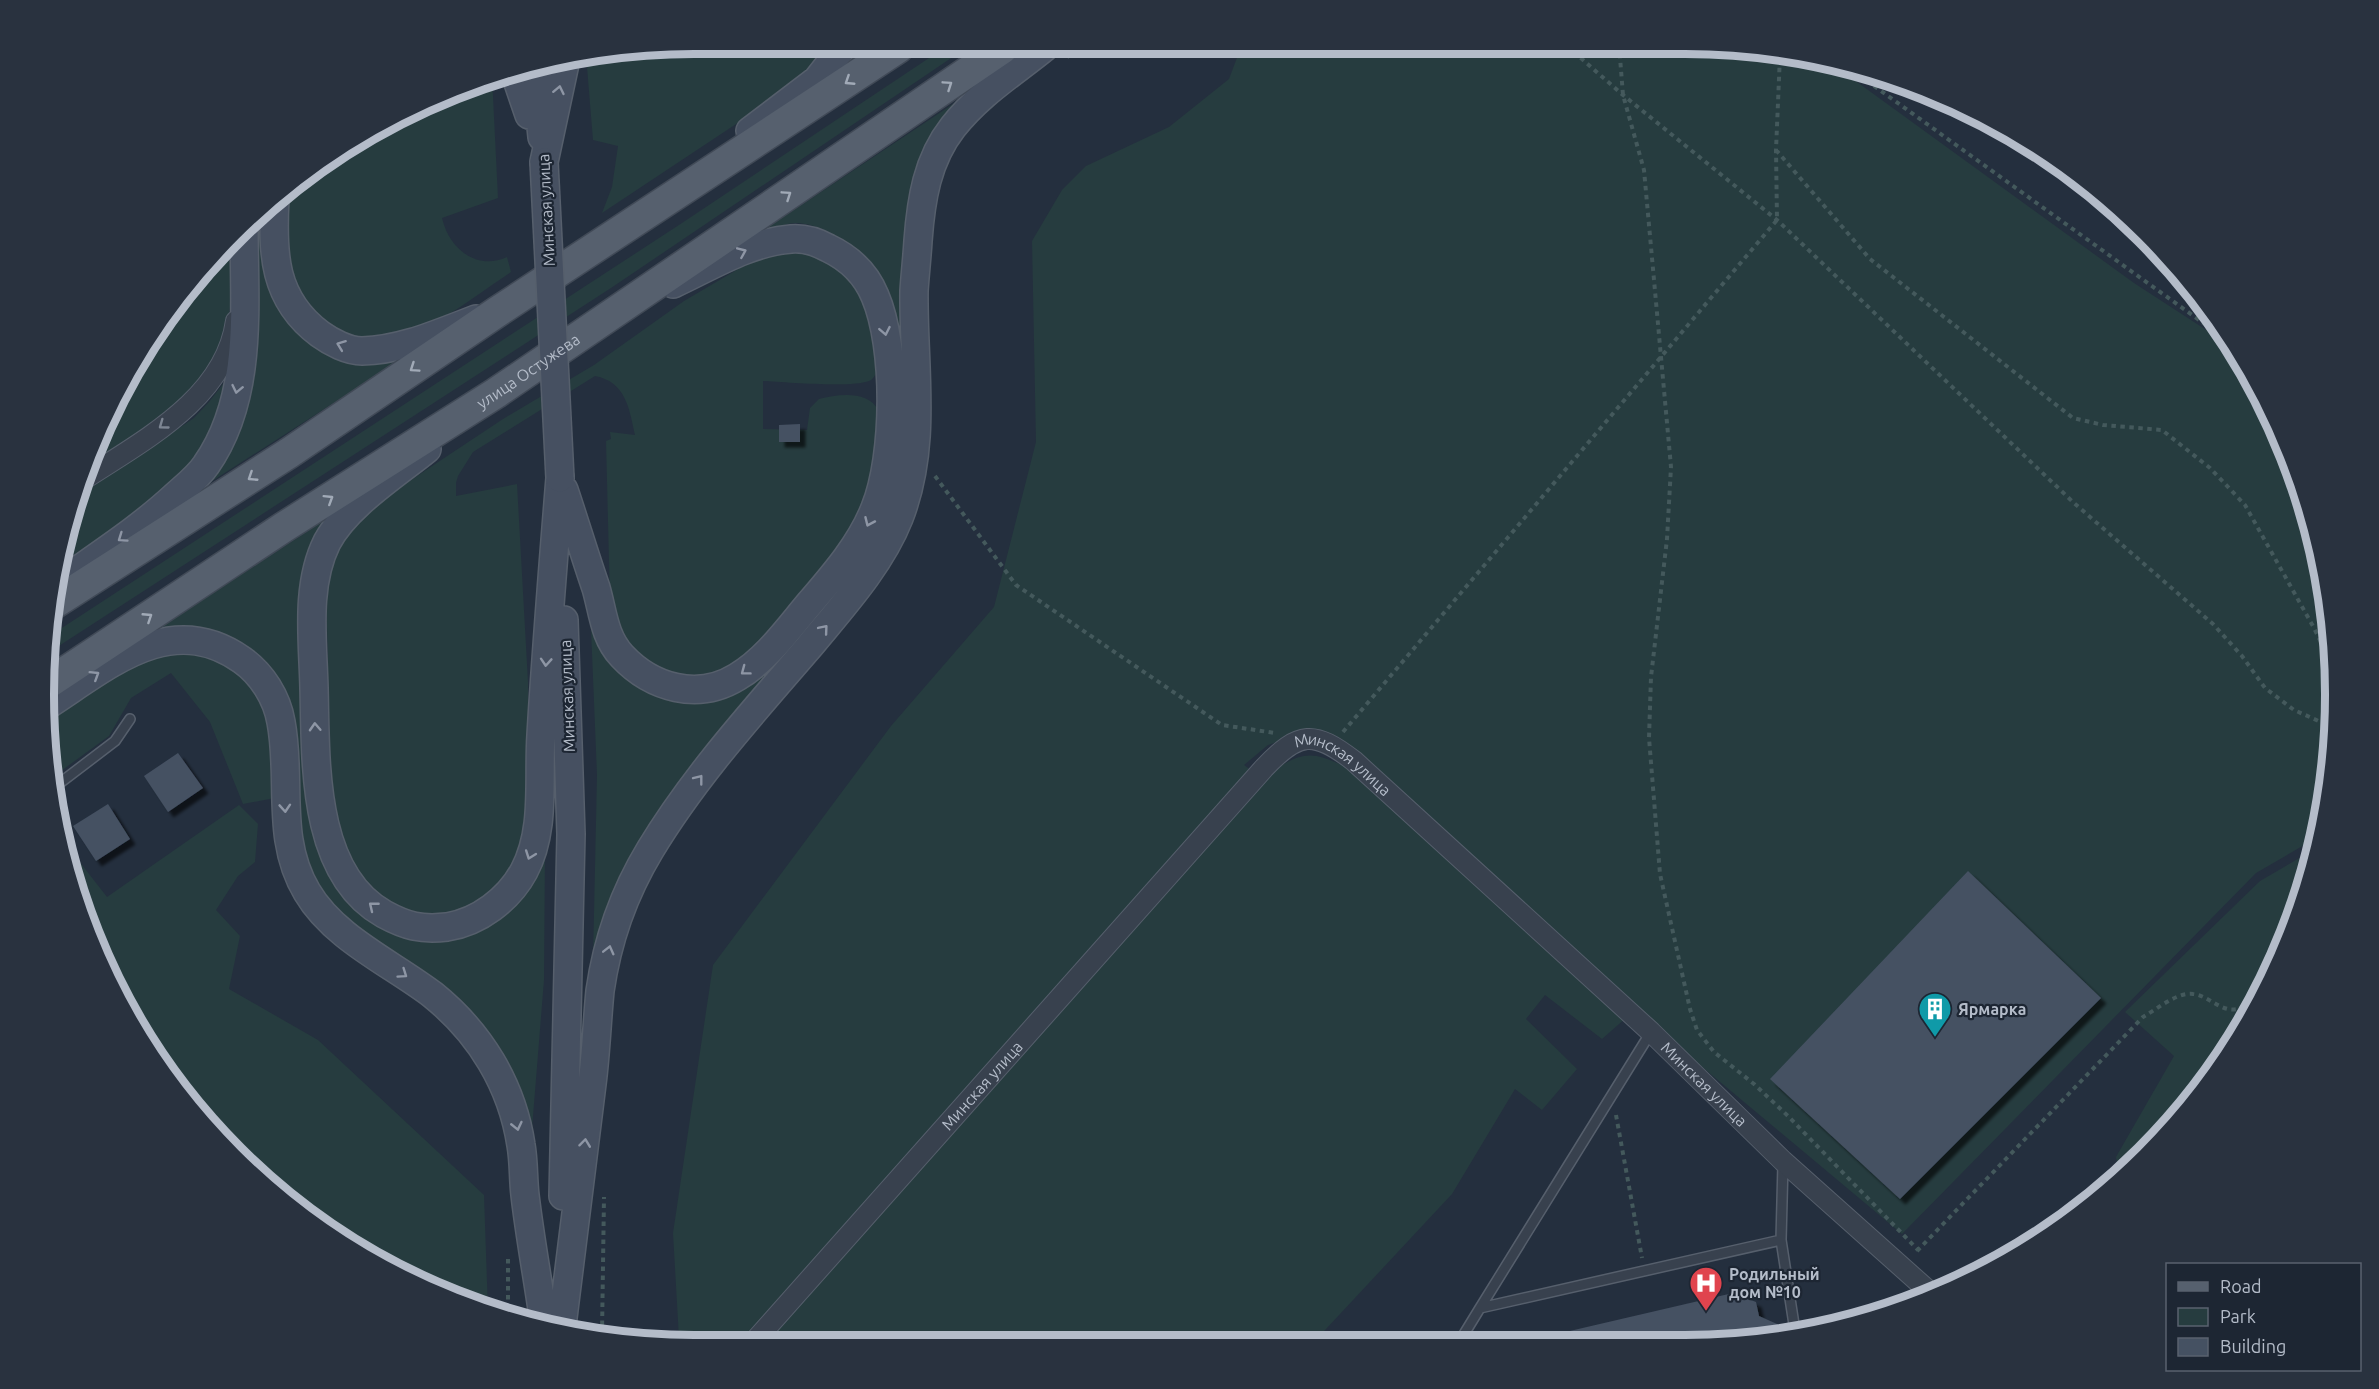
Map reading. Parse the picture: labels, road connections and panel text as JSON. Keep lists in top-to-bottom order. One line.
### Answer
{"streets":{"main road":["улица Остужева"],"street":["Минская улица"]},"places":{"building":["Ярмарка"],"hospital":["Родильный дом №10"]},"legend":["Road","Park","Building"]}
